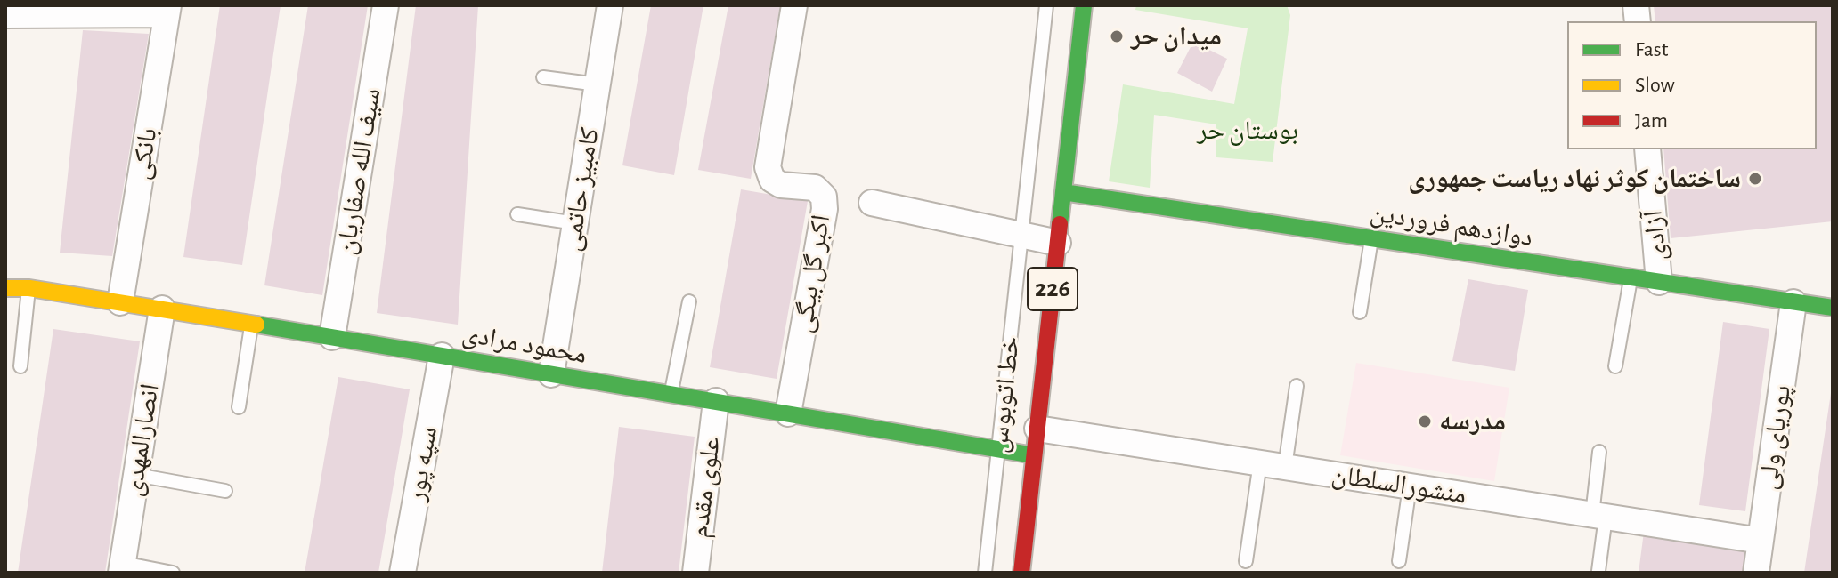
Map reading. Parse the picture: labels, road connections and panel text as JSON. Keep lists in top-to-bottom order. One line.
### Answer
{"streets":{"main road":["دوازدهم فروردین","226","محمود مرادی"],"street":["بانکی","سیف الله صفاریان","کامبیز حاتمی","آزادی","اکبر گل بیگی","پوریای ولی","انصارالمهدی","سپه پور","منشورالسلطان","علوی مقدم"],"lane":["خط اتوبوس"]},"crossings":[["بانکی","محمود مرادی"],["سیف الله صفاریان","محمود مرادی"],["کامبیز حاتمی","محمود مرادی"],["دوازدهم فروردین","آزادی"],["دوازدهم فروردین","226"],["دوازدهم فروردین","پوریای ولی"],["اکبر گل بیگی","محمود مرادی"],["226","محمود مرادی"],["226","منشورالسلطان"],["محمود مرادی","خط اتوبوس"],["محمود مرادی","انصارالمهدی"],["محمود مرادی","سپه پور"],["محمود مرادی","علوی مقدم"],["پوریای ولی","منشورالسلطان"]],"parks":["بوستان حر"],"places":["میدان حر","ساختمان کوثر نهاد ریاست جمهوری","مدرسه"],"legend":["Fast","Slow","Jam"]}
